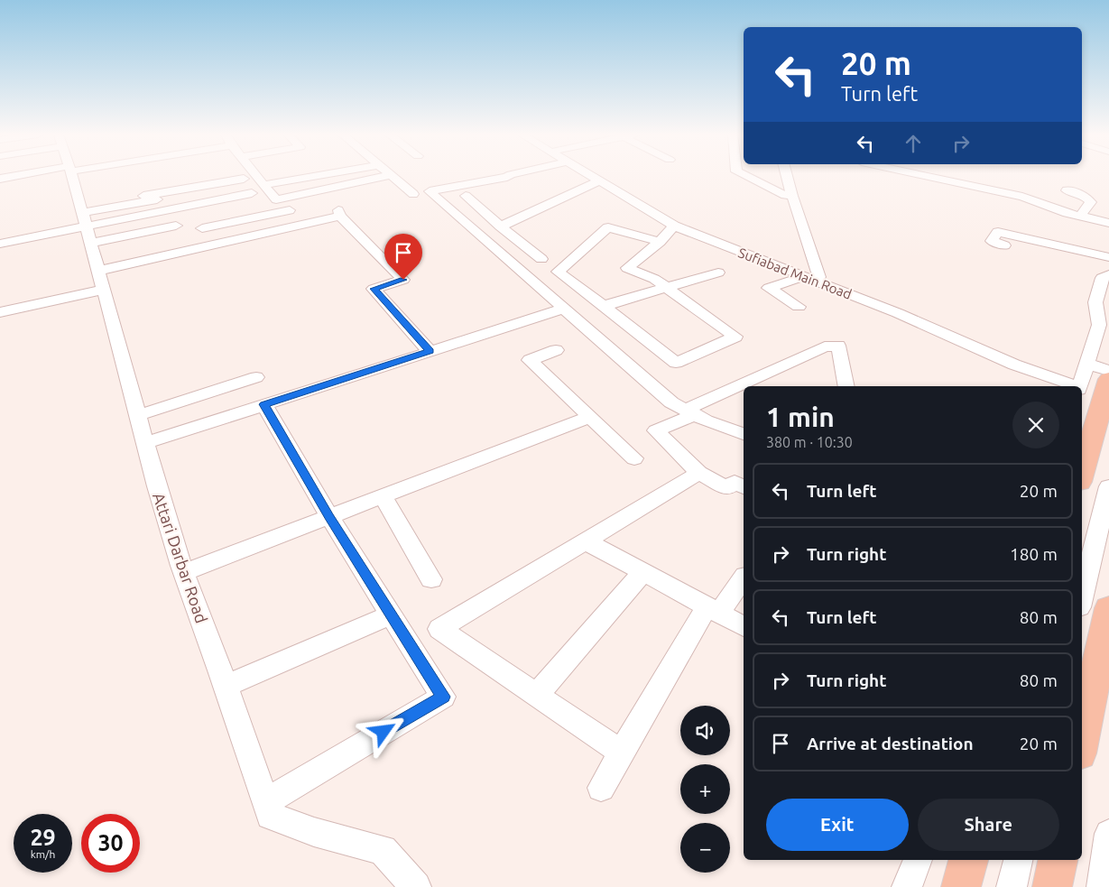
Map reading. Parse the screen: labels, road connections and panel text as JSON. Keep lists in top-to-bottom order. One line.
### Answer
{"streets":{"street":["Sufiabad Main Road","Attari Darbar Road"]},"page":{"turn":["20 m","Turn left"],"heading":["1 min","380 m · 10:30"],"list":[{"name":"Turn left","value":"20 m"},{"name":"Turn right","value":"180 m"},{"name":"Turn left","value":"80 m"},{"name":"Turn right","value":"80 m"},{"name":"Arrive at destination","value":"20 m"}],"map_buttons":["+","−"],"buttons":["Exit","Share"],"speed":"29 km/h","limit":"30"}}
